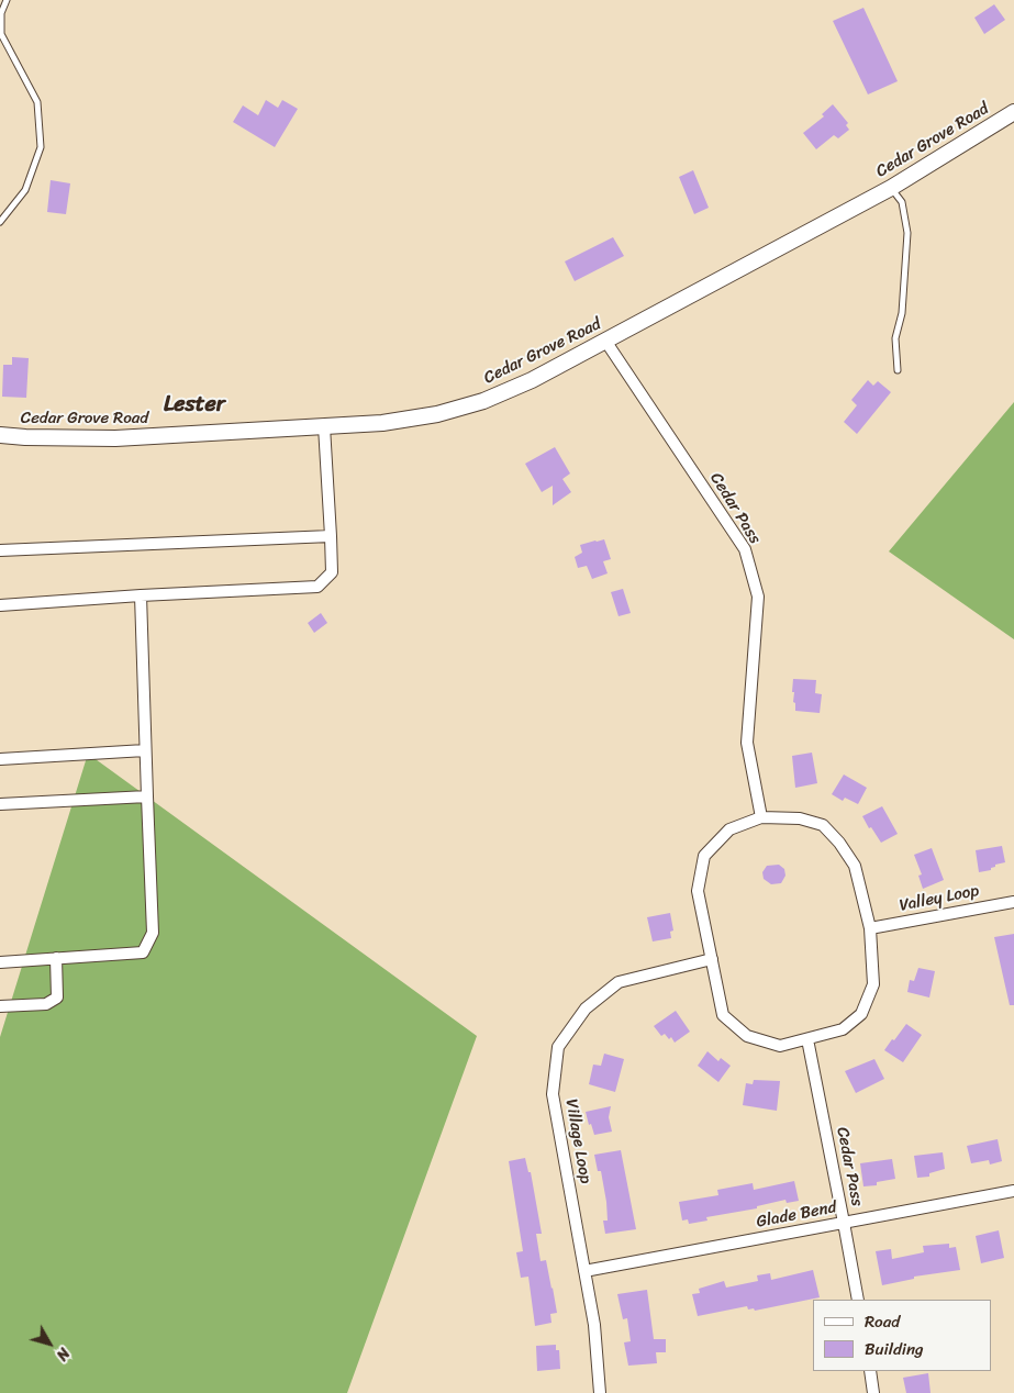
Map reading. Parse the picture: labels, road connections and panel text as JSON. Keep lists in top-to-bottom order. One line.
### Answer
{"streets":{"main road":["Cedar Grove Road"],"street":["Cedar Pass","Valley Loop","Village Loop","Glade Bend"]},"crossings":[["Cedar Grove Road","Cedar Pass"],["Cedar Pass","Glade Bend"],["Village Loop","Glade Bend"]],"districts":["Lester"],"legend":["Road","Building"],"north":"bottom right"}
